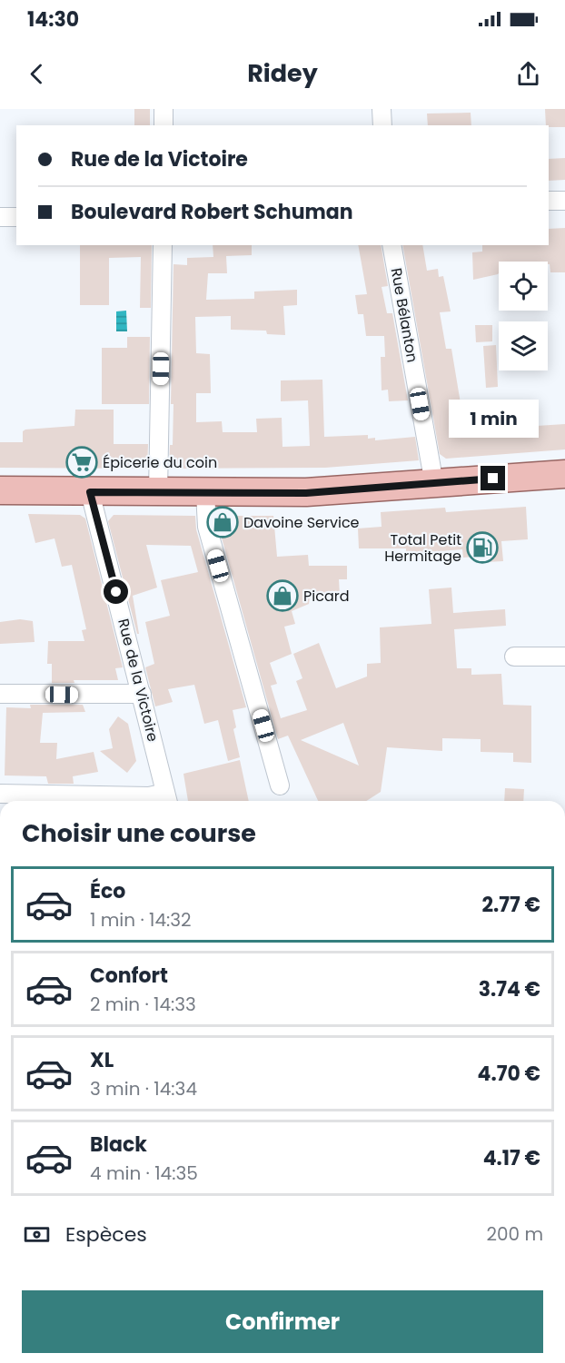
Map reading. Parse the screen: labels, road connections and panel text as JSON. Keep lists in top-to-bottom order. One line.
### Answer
{"streets":{"street":["Rue Bélanton","Rue de la Victoire"]},"places":{"supermarket":["Épicerie du coin"],"shop":["Davoine Service","Picard"],"fuel station":["Total Petit Hermitage"]},"page":{"status":"14:30","header":"Ridey","banner":["Rue de la Victoire","Boulevard Robert Schuman"],"bubble":"1 min","heading":"Choisir une course","list":[{"name":"Éco","note":"1 min · 14:32","value":"2.77 €"},{"name":"Confort","note":"2 min · 14:33","value":"3.74 €"},{"name":"XL","note":"3 min · 14:34","value":"4.70 €"},{"name":"Black","note":"4 min · 14:35","value":"4.17 €"}],"pay":["Espèces","200 m"],"buttons":"Confirmer"}}
